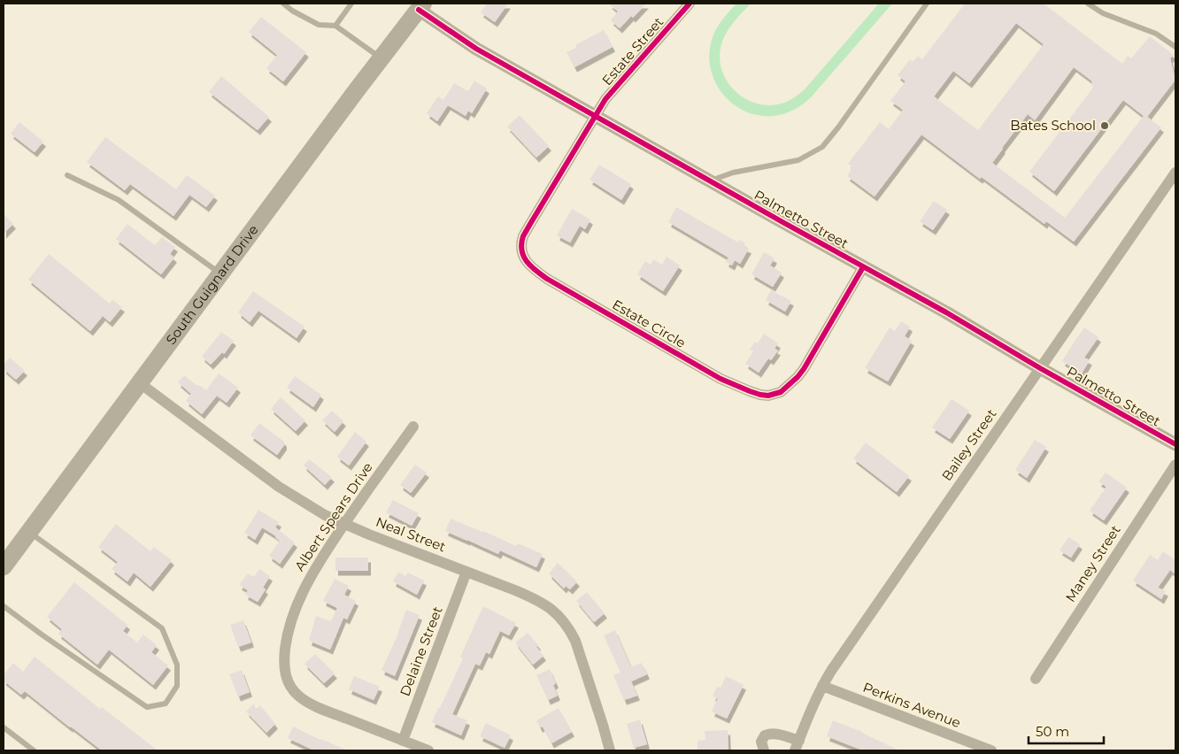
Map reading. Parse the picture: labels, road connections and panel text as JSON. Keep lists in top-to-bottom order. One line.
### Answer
{"streets":{"highway":["South Guignard Drive"],"street":["Estate Street","Palmetto Street","Estate Circle","Bailey Street","Albert Spears Drive","Neal Street","Maney Street","Delaine Street","Perkins Avenue"]},"crossings":[["Estate Street","Palmetto Street"],["Estate Street","Estate Circle"],["Palmetto Street","South Guignard Drive"],["Palmetto Street","Estate Circle"],["Palmetto Street","Bailey Street"],["South Guignard Drive","Neal Street"],["Bailey Street","Perkins Avenue"],["Albert Spears Drive","Neal Street"],["Albert Spears Drive","Delaine Street"],["Neal Street","Delaine Street"]],"places":["Bates School"],"scale_bar":"50 m"}
